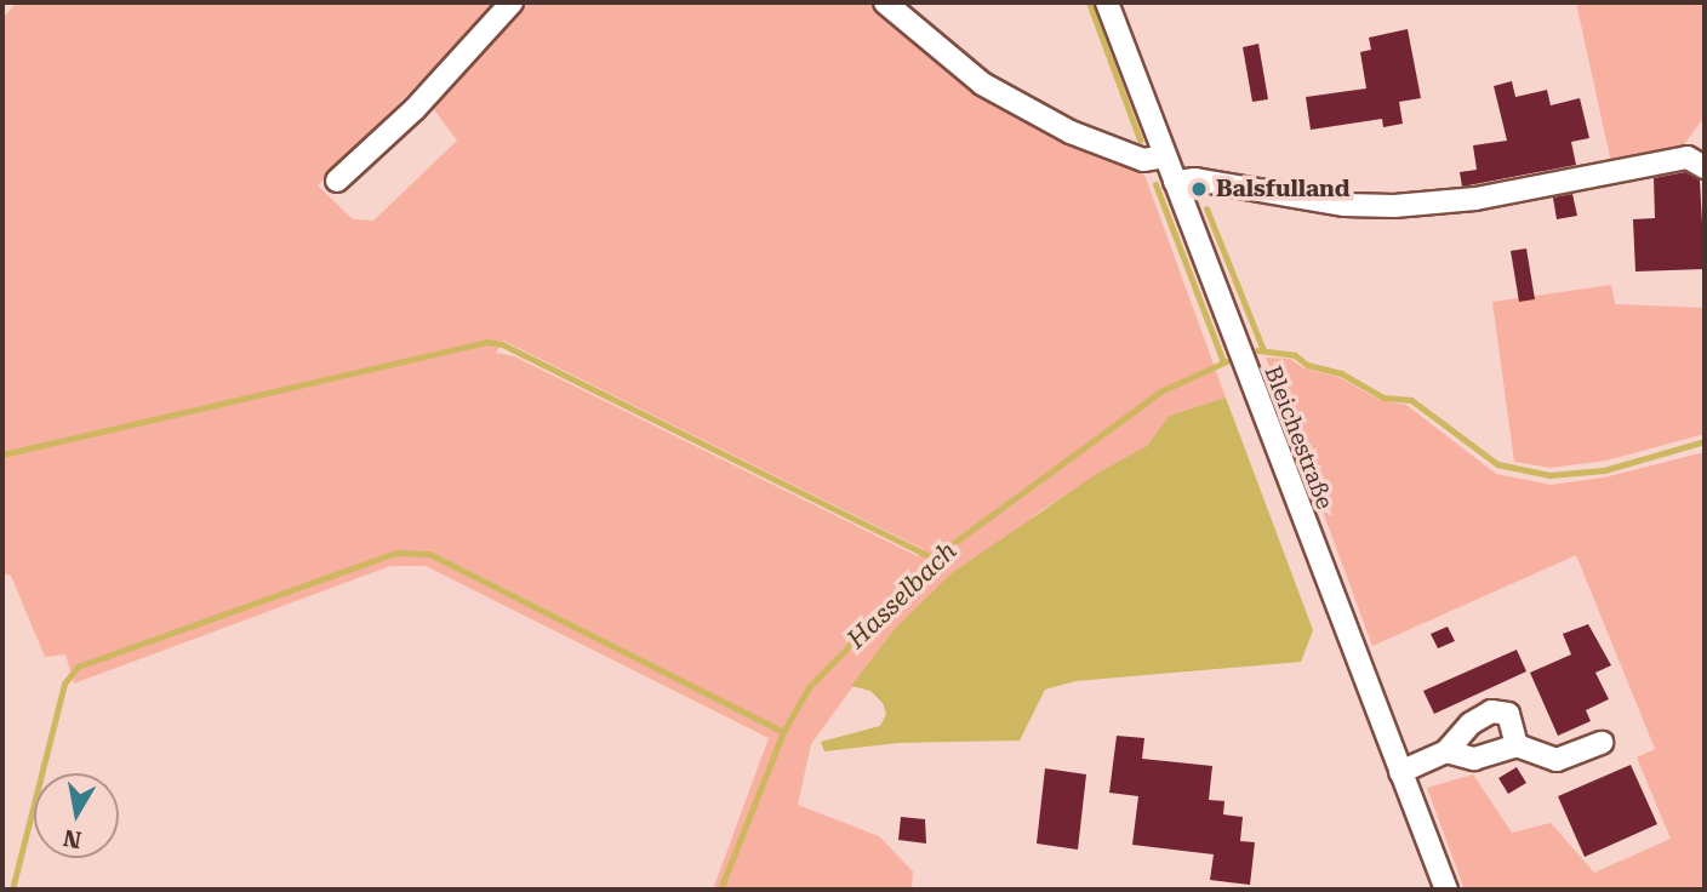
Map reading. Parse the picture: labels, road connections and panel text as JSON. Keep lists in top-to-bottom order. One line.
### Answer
{"streets":{"street":["Bleichestraße"]},"water":["Hasselbach"],"places":["Balsfulland"],"north":"bottom"}
